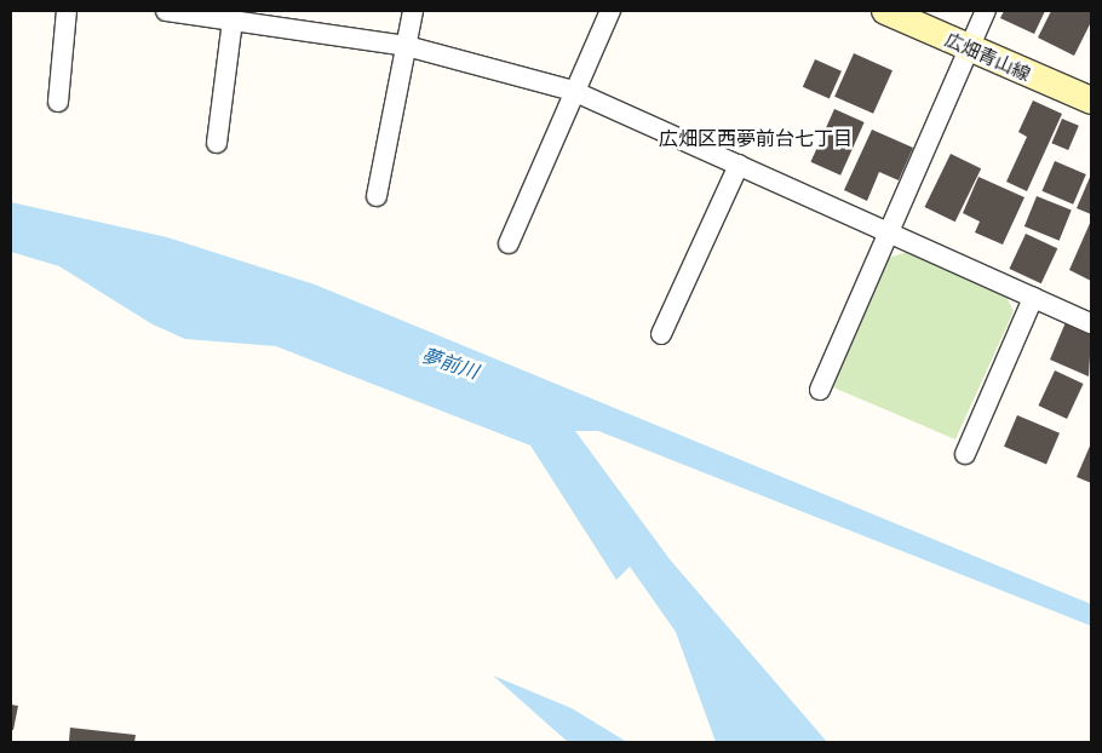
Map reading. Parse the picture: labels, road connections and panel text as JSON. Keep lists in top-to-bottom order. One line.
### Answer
{"streets":{"main road":["広畑青山線"]},"districts":["広畑区西夢前台七丁目"],"water":["夢前川"]}
